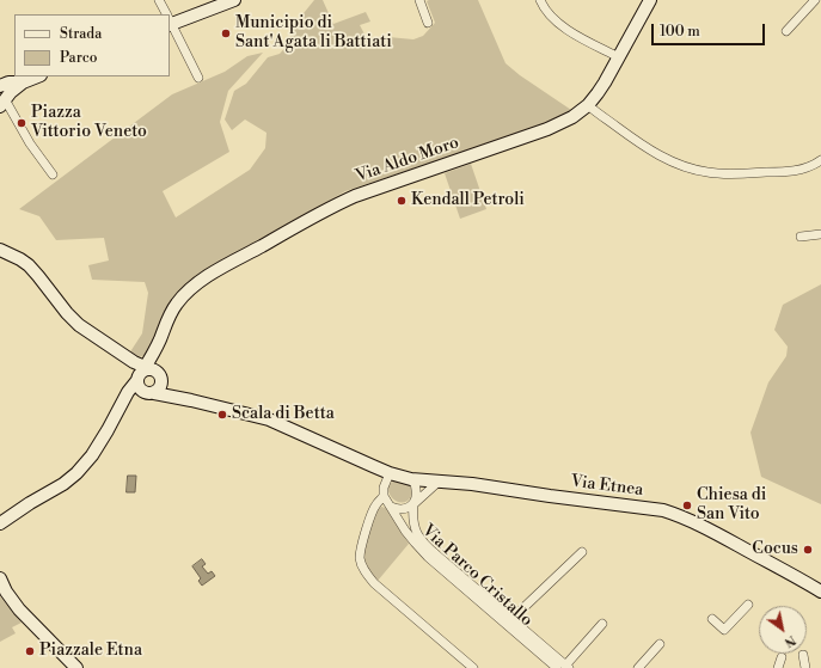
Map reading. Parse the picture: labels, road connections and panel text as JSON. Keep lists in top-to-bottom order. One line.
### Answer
{"streets":{"main road":["Via Aldo Moro","Via Etnea"],"street":["Via Parco Cristallo"]},"crossings":[["Via Etnea","Via Parco Cristallo"]],"places":["Municipio di Sant'Agata li Battiati","Piazza Vittorio Veneto","Kendall Petroli","Scala di Betta","Chiesa di San Vito","Cocus","Piazzale Etna"],"legend":["Strada","Parco"],"scale_bar":"100 m","north":"bottom right"}
